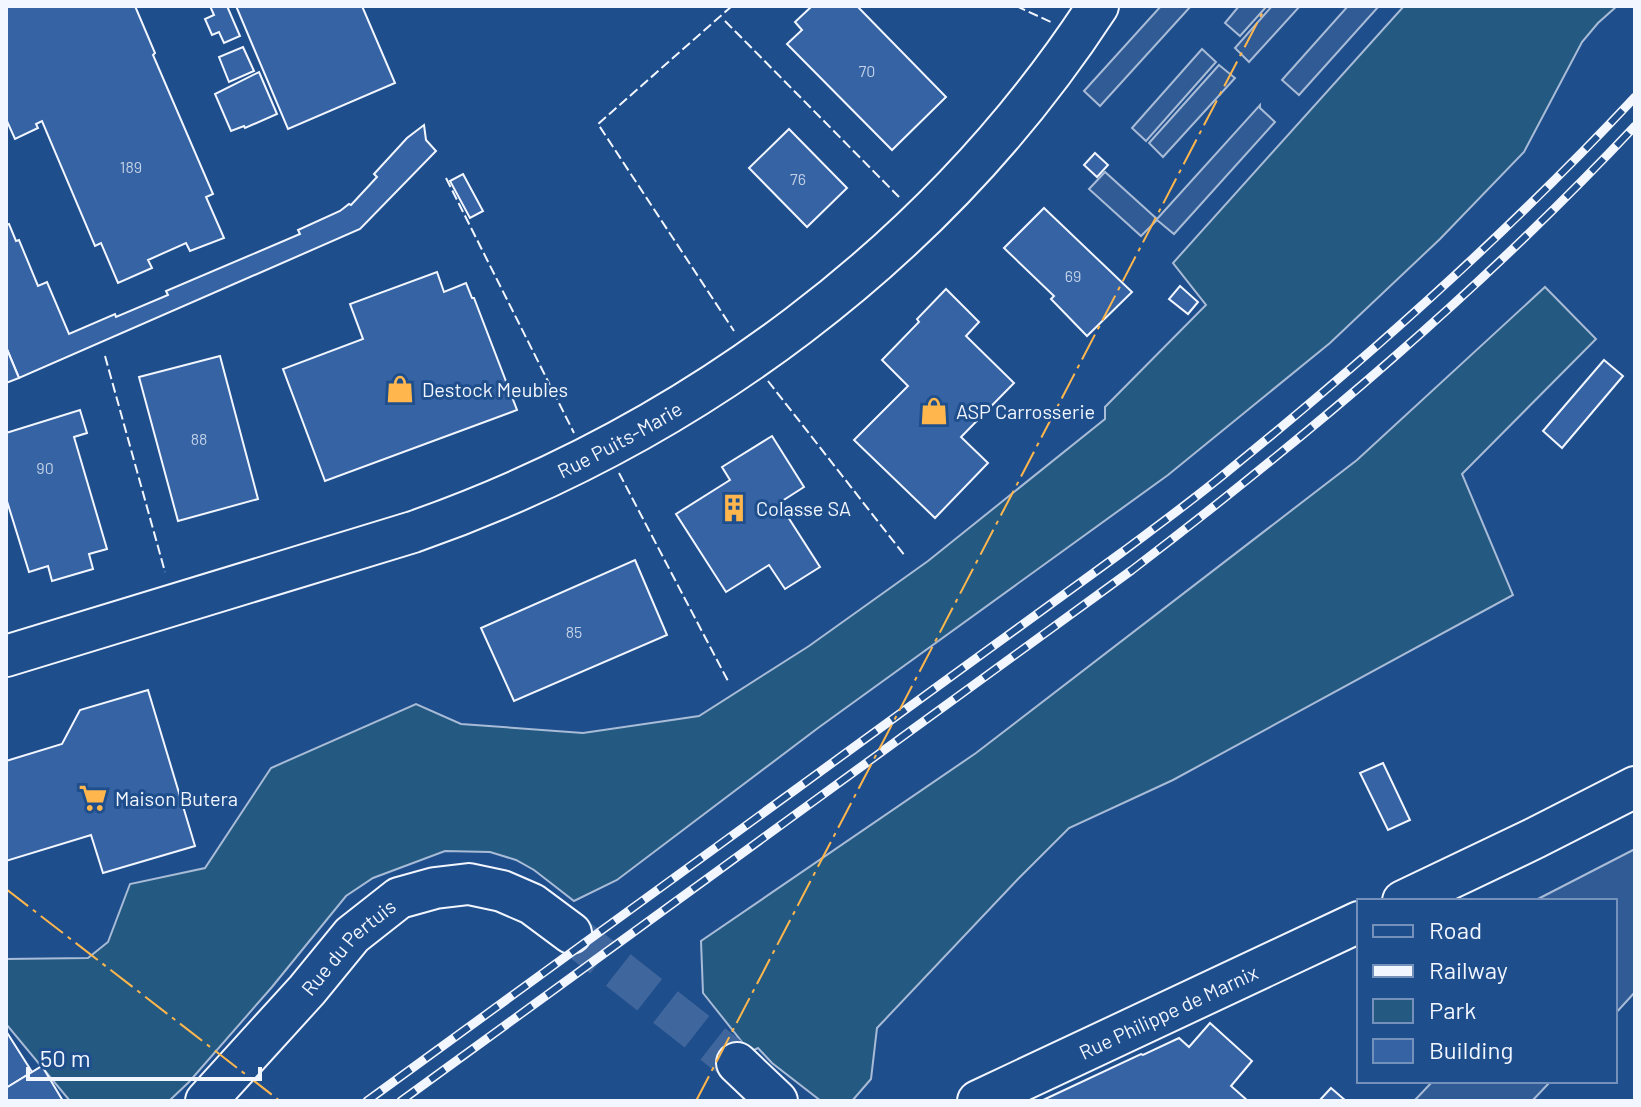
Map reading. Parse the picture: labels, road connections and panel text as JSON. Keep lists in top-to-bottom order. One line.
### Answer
{"streets":{"street":["Rue Puits-Marie","Rue du Pertuis","Rue Philippe de Marnix"]},"places":{"shop":["Destock Meubles","ASP Carrosserie"],"building":["Colasse SA"],"supermarket":["Maison Butera"]},"house_numbers":["70","189","76","69","88","90","85"],"legend":["Road","Railway","Park","Building"],"scale_bar":"50 m"}
